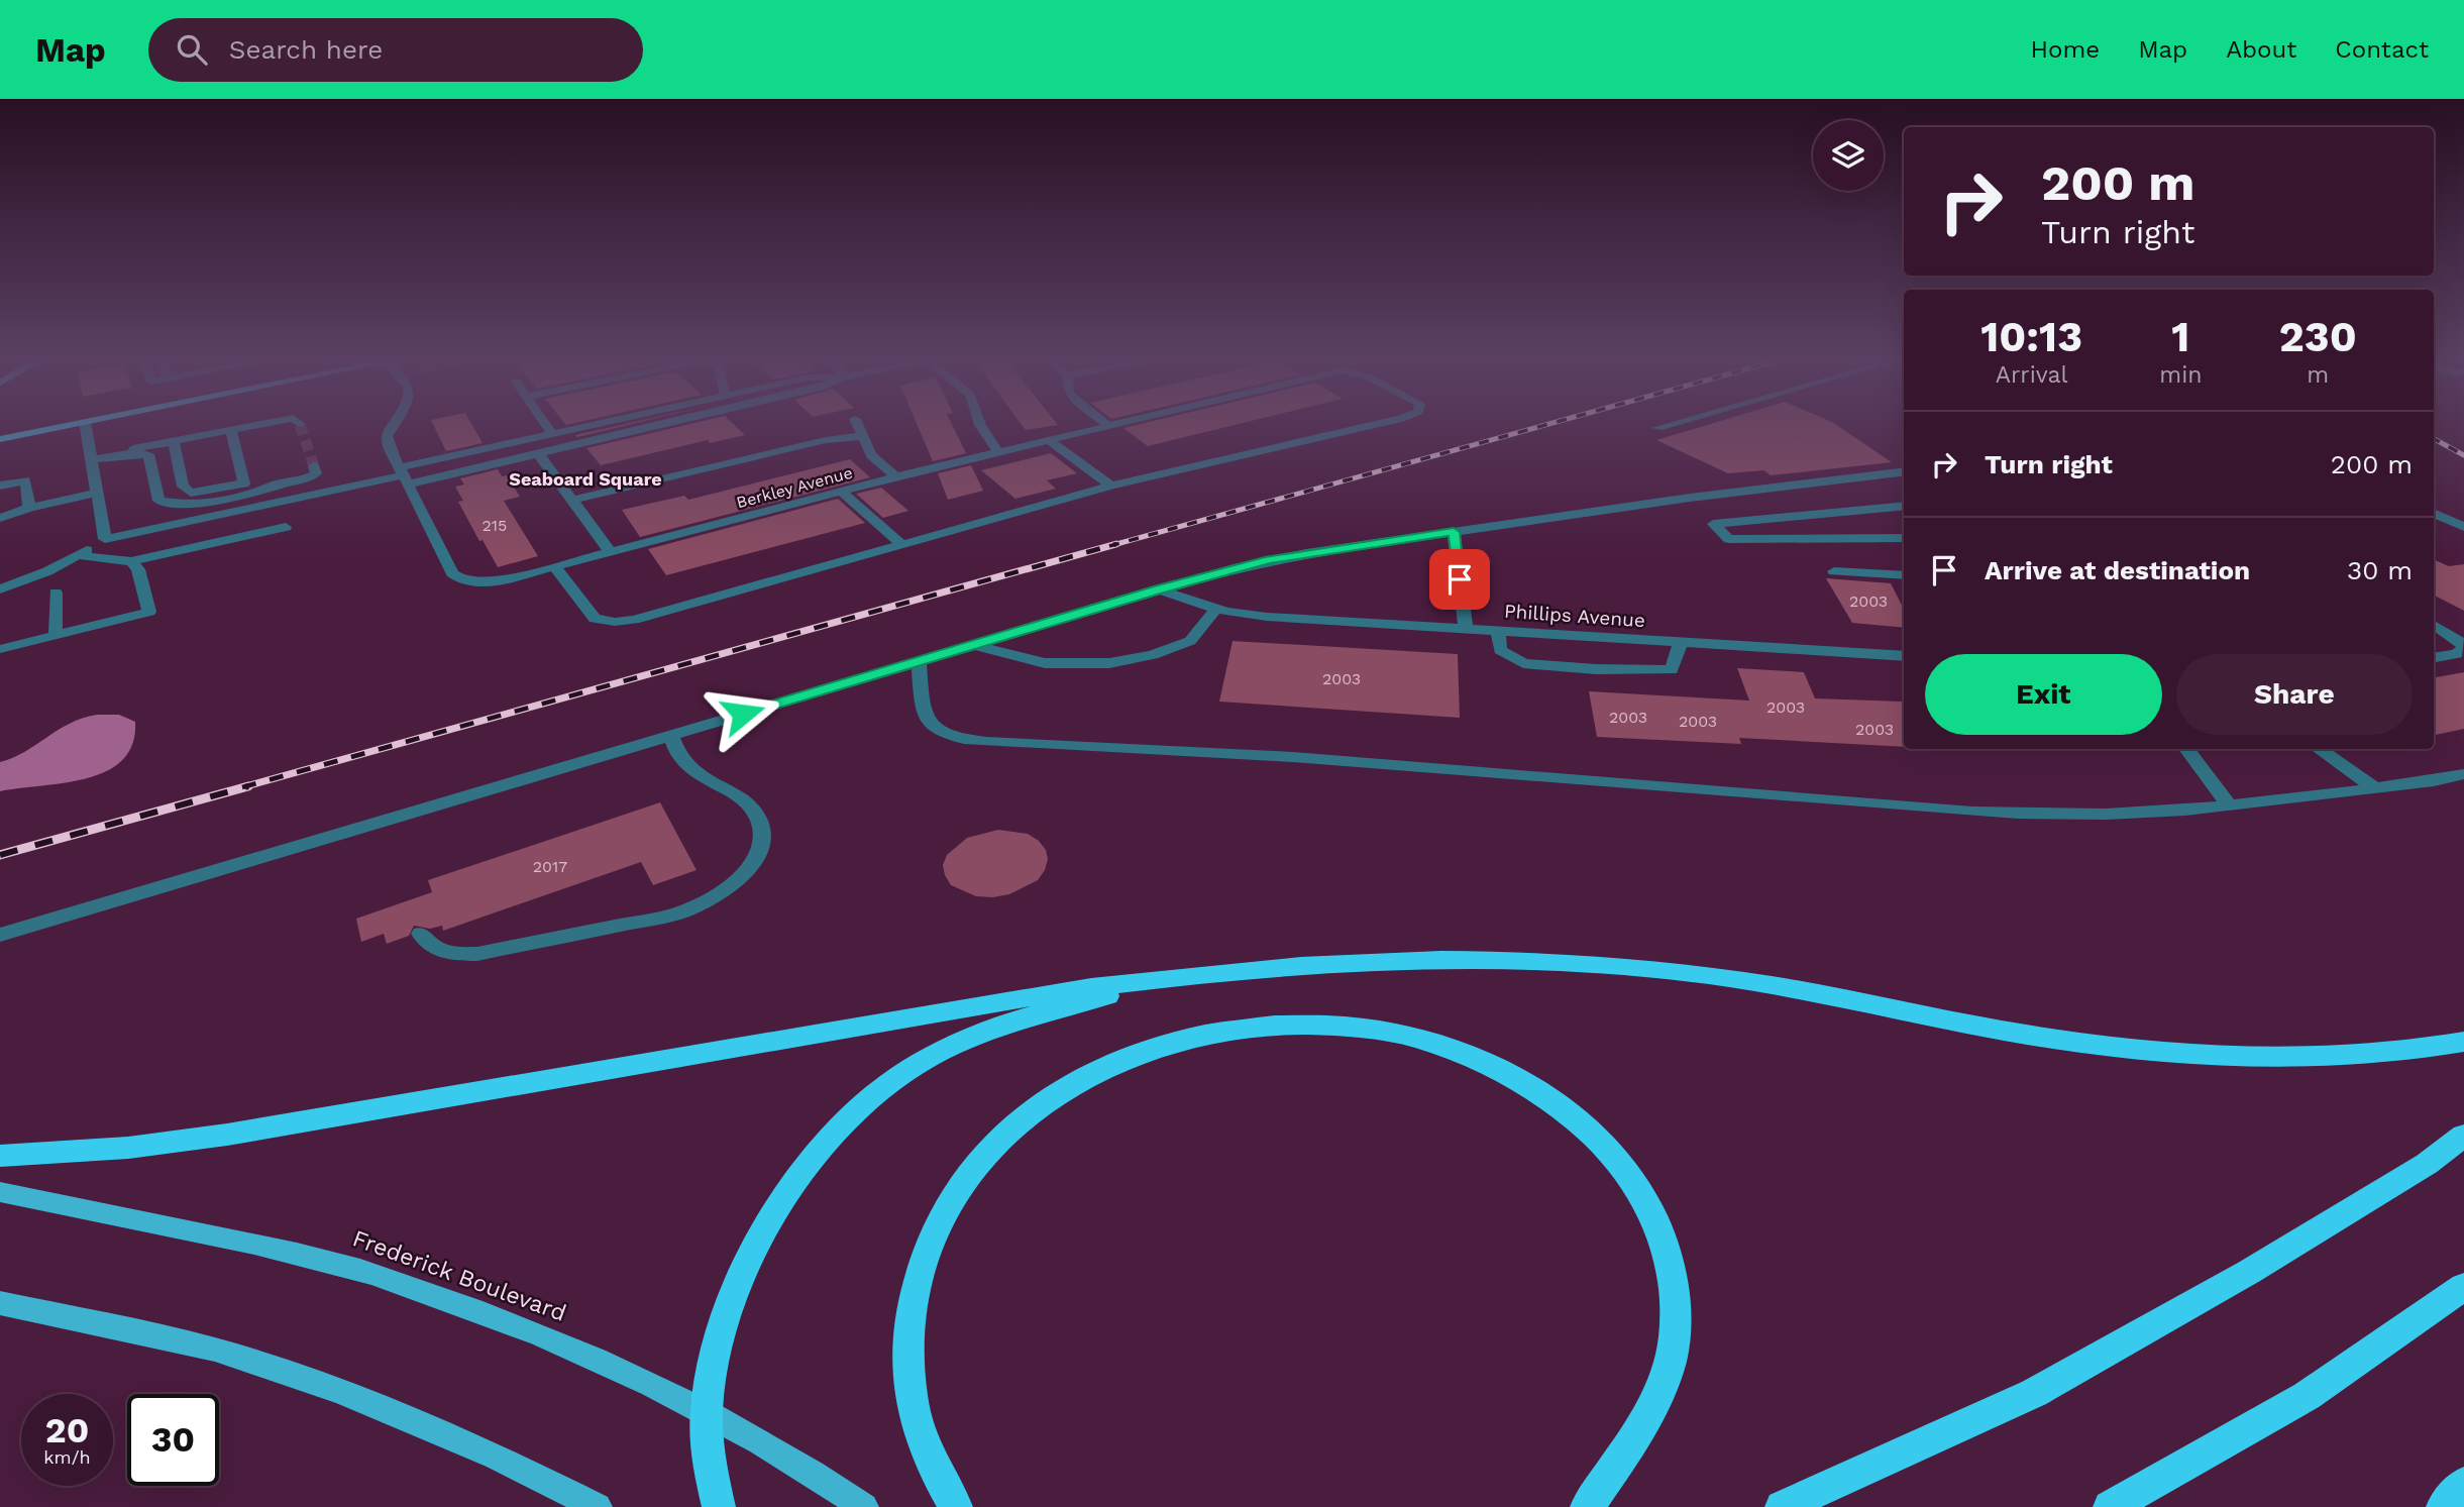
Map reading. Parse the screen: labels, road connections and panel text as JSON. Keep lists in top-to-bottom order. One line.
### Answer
{"streets":{"main road":["Frederick Boulevard"],"street":["Berkley Avenue","Phillips Avenue"]},"districts":["Seaboard Square"],"house_numbers":["215","2003","2003","2003","2003","2003","2003","2017"],"page":{"header":"Map","search":"Search here","nav":["Home","Map","About","Contact"],"turn":["200 m","Turn right"],"eta":["10:13","Arrival","1","min","230","m"],"list":[{"name":"Turn right","value":"200 m"},{"name":"Arrive at destination","value":"30 m"}],"buttons":["Exit","Share"],"speed":"20 km/h","limit":"30"}}
